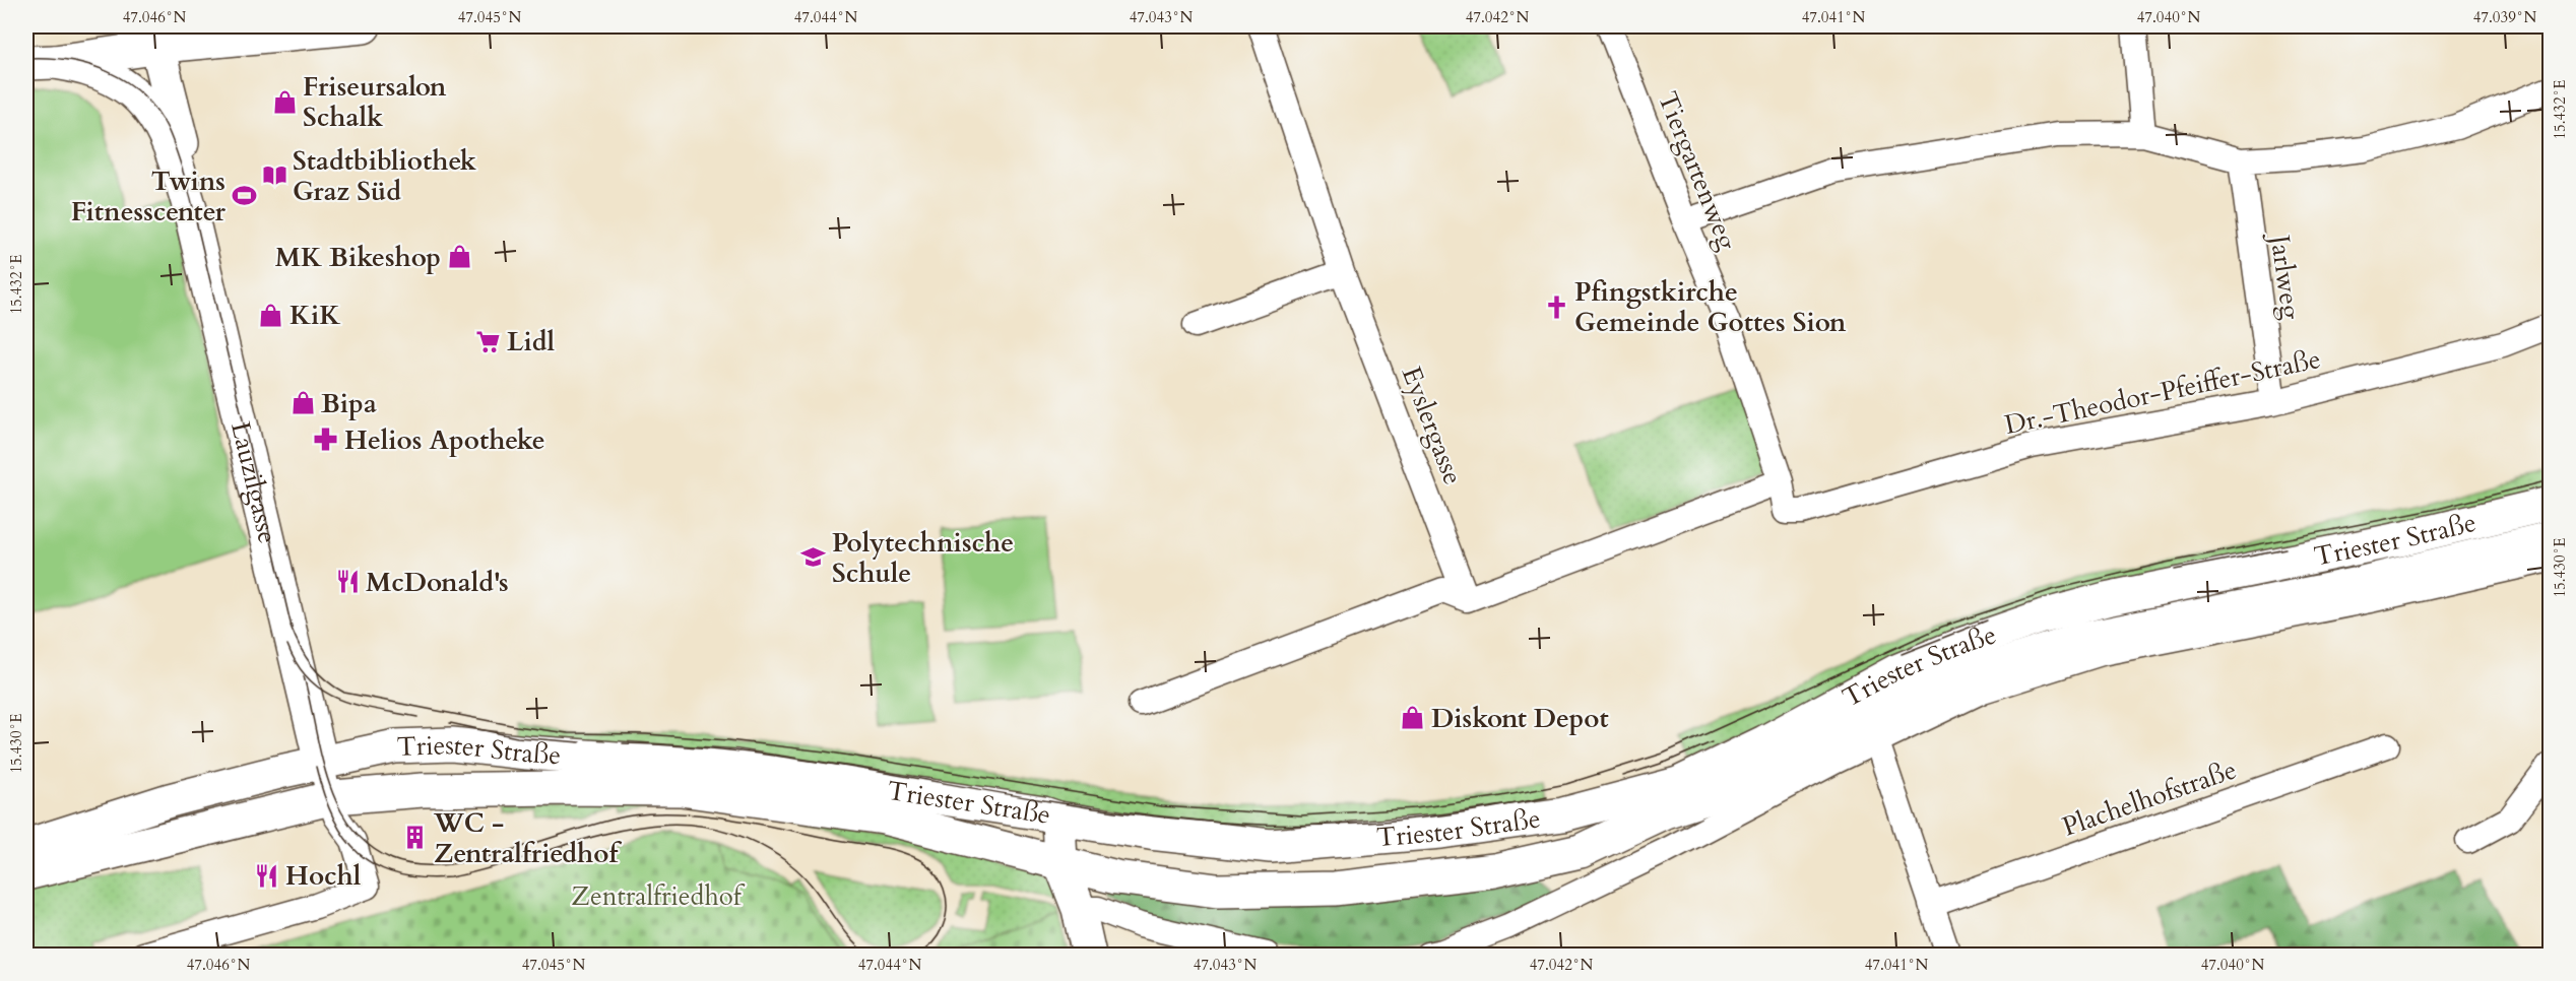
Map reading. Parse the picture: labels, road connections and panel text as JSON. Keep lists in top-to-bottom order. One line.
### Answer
{"streets":{"main road":["Lauzilgasse","Triester Straße"],"street":["Tiergartenweg","Jarlweg","Dr.-Theodor-Pfeiffer-Straße","Eyslergasse","Plachelhofstraße"]},"crossings":[["Tiergartenweg","Dr.-Theodor-Pfeiffer-Straße"],["Jarlweg","Dr.-Theodor-Pfeiffer-Straße"],["Lauzilgasse","Triester Straße"]],"parks":["Zentralfriedhof"],"places":{"shop":["Friseursalon Schalk","MK Bikeshop","KiK","Bipa","Diskont Depot"],"library":["Stadtbibliothek Graz Süd"],"sports":["Twins Fitnesscenter"],"church":["Pfingstkirche Gemeinde Gottes Sion"],"supermarket":["Lidl"],"pharmacy":["Helios Apotheke"],"school or university":["Polytechnische Schule"],"restaurant":["McDonald's","Hochl"],"building":["WC - Zentralfriedhof"]},"coordinates":["47.046°N","47.045°N","47.044°N","47.043°N","47.042°N","47.041°N","47.040°N","47.039°N","15.432°E","15.430°E"]}
